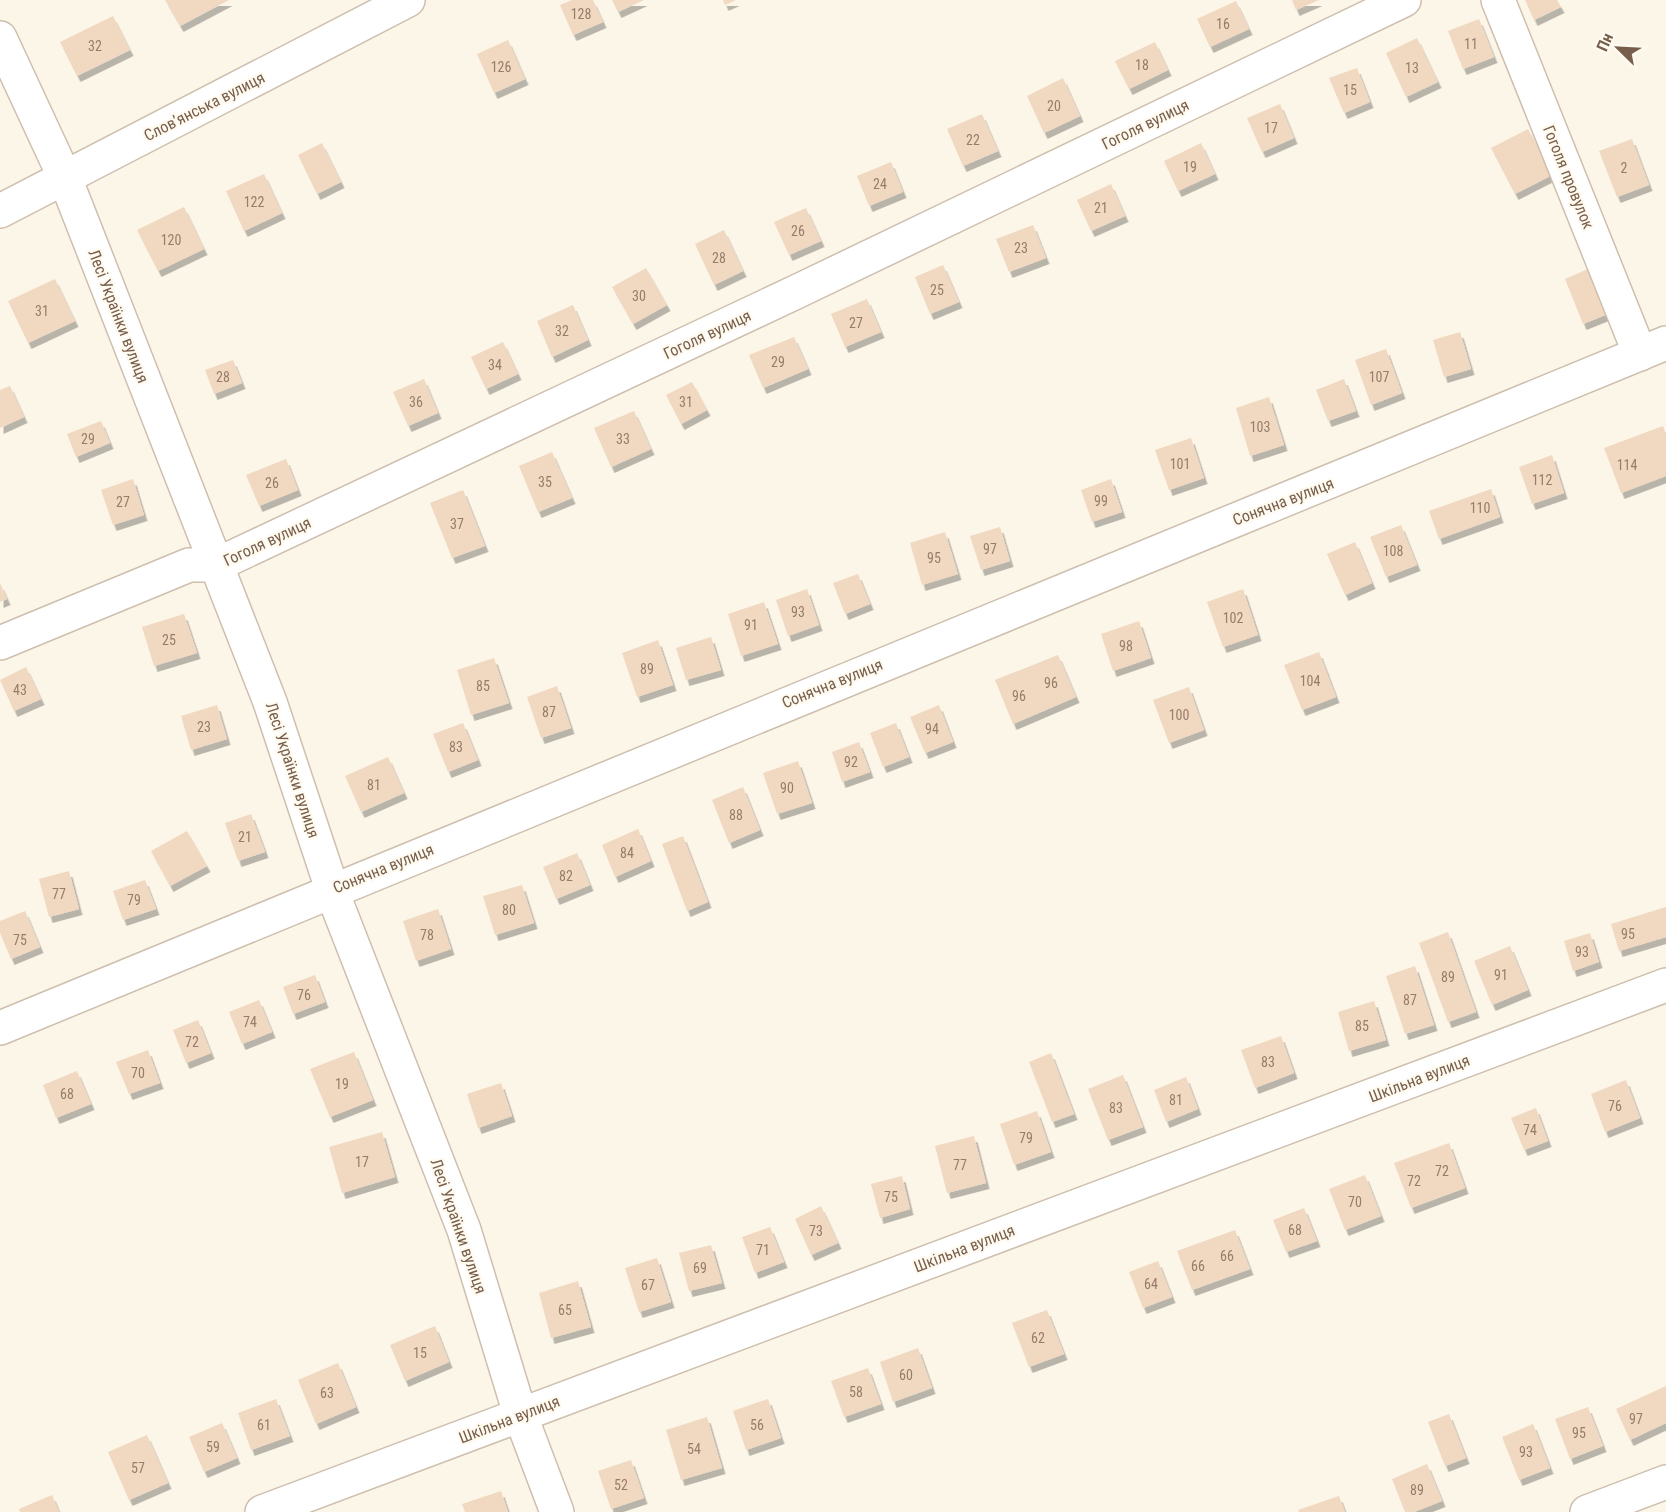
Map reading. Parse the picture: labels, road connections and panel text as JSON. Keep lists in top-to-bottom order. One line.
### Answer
{"streets":{"street":["Слов’янська вулиця","Гоголя вулиця","Гоголя провулок","Лесі Українки вулиця","Сонячна вулиця","Шкільна вулиця"]},"crossings":[["Слов’янська вулиця","Лесі Українки вулиця"],["Гоголя вулиця","Лесі Українки вулиця"],["Гоголя провулок","Сонячна вулиця"],["Лесі Українки вулиця","Сонячна вулиця"],["Лесі Українки вулиця","Шкільна вулиця"]],"house_numbers":["128","16","11","32","18","126","13","15","20","17","22","19","2","24","122","21","26","120","23","28","25","30","31","27","32","29","34","28","107","36","31","103","29","33","101","114","112","35","26","99","27","110","37","97","108","95","93","102","91","25","98","89","104","96","85","43","96","87","100","23","94","83","92","81","90","88","21","84","82","77","79","80","95","78","75","93","91","89","76","87","74","85","72","83","70","19","68","81","76","83","74","79","17","77","72","72","75","70","68","73","71","66","66","69","64","67","65","62","15","60","58","63","97","61","56","95","59","54","93","57","52","89"],"north":"top left"}
